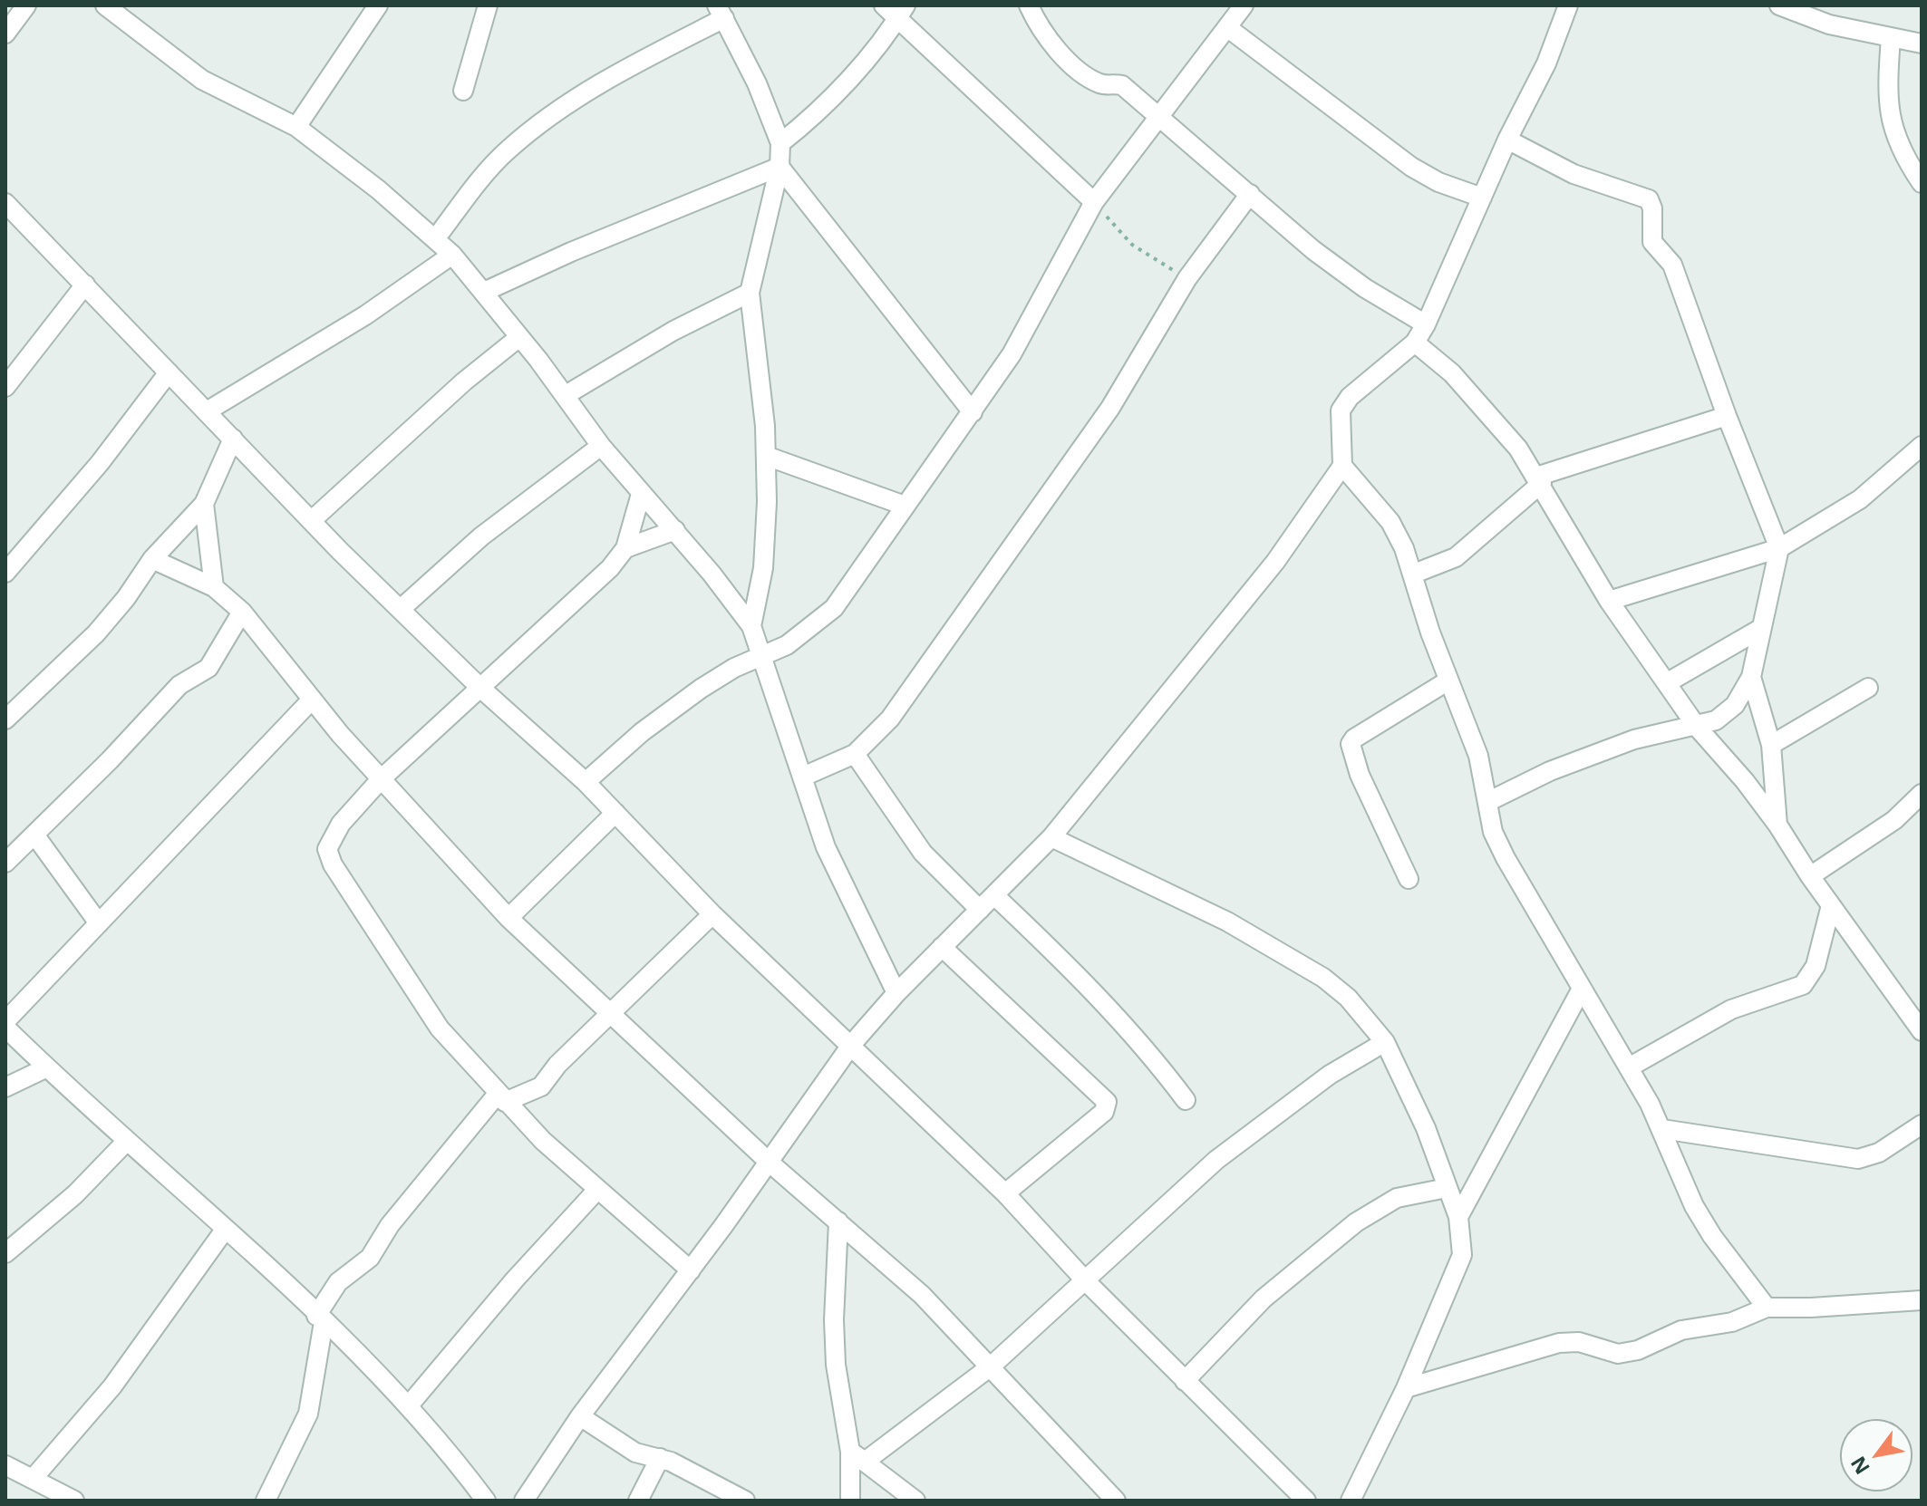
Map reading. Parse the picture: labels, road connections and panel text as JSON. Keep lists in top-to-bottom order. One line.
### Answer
{"north":"bottom left"}
